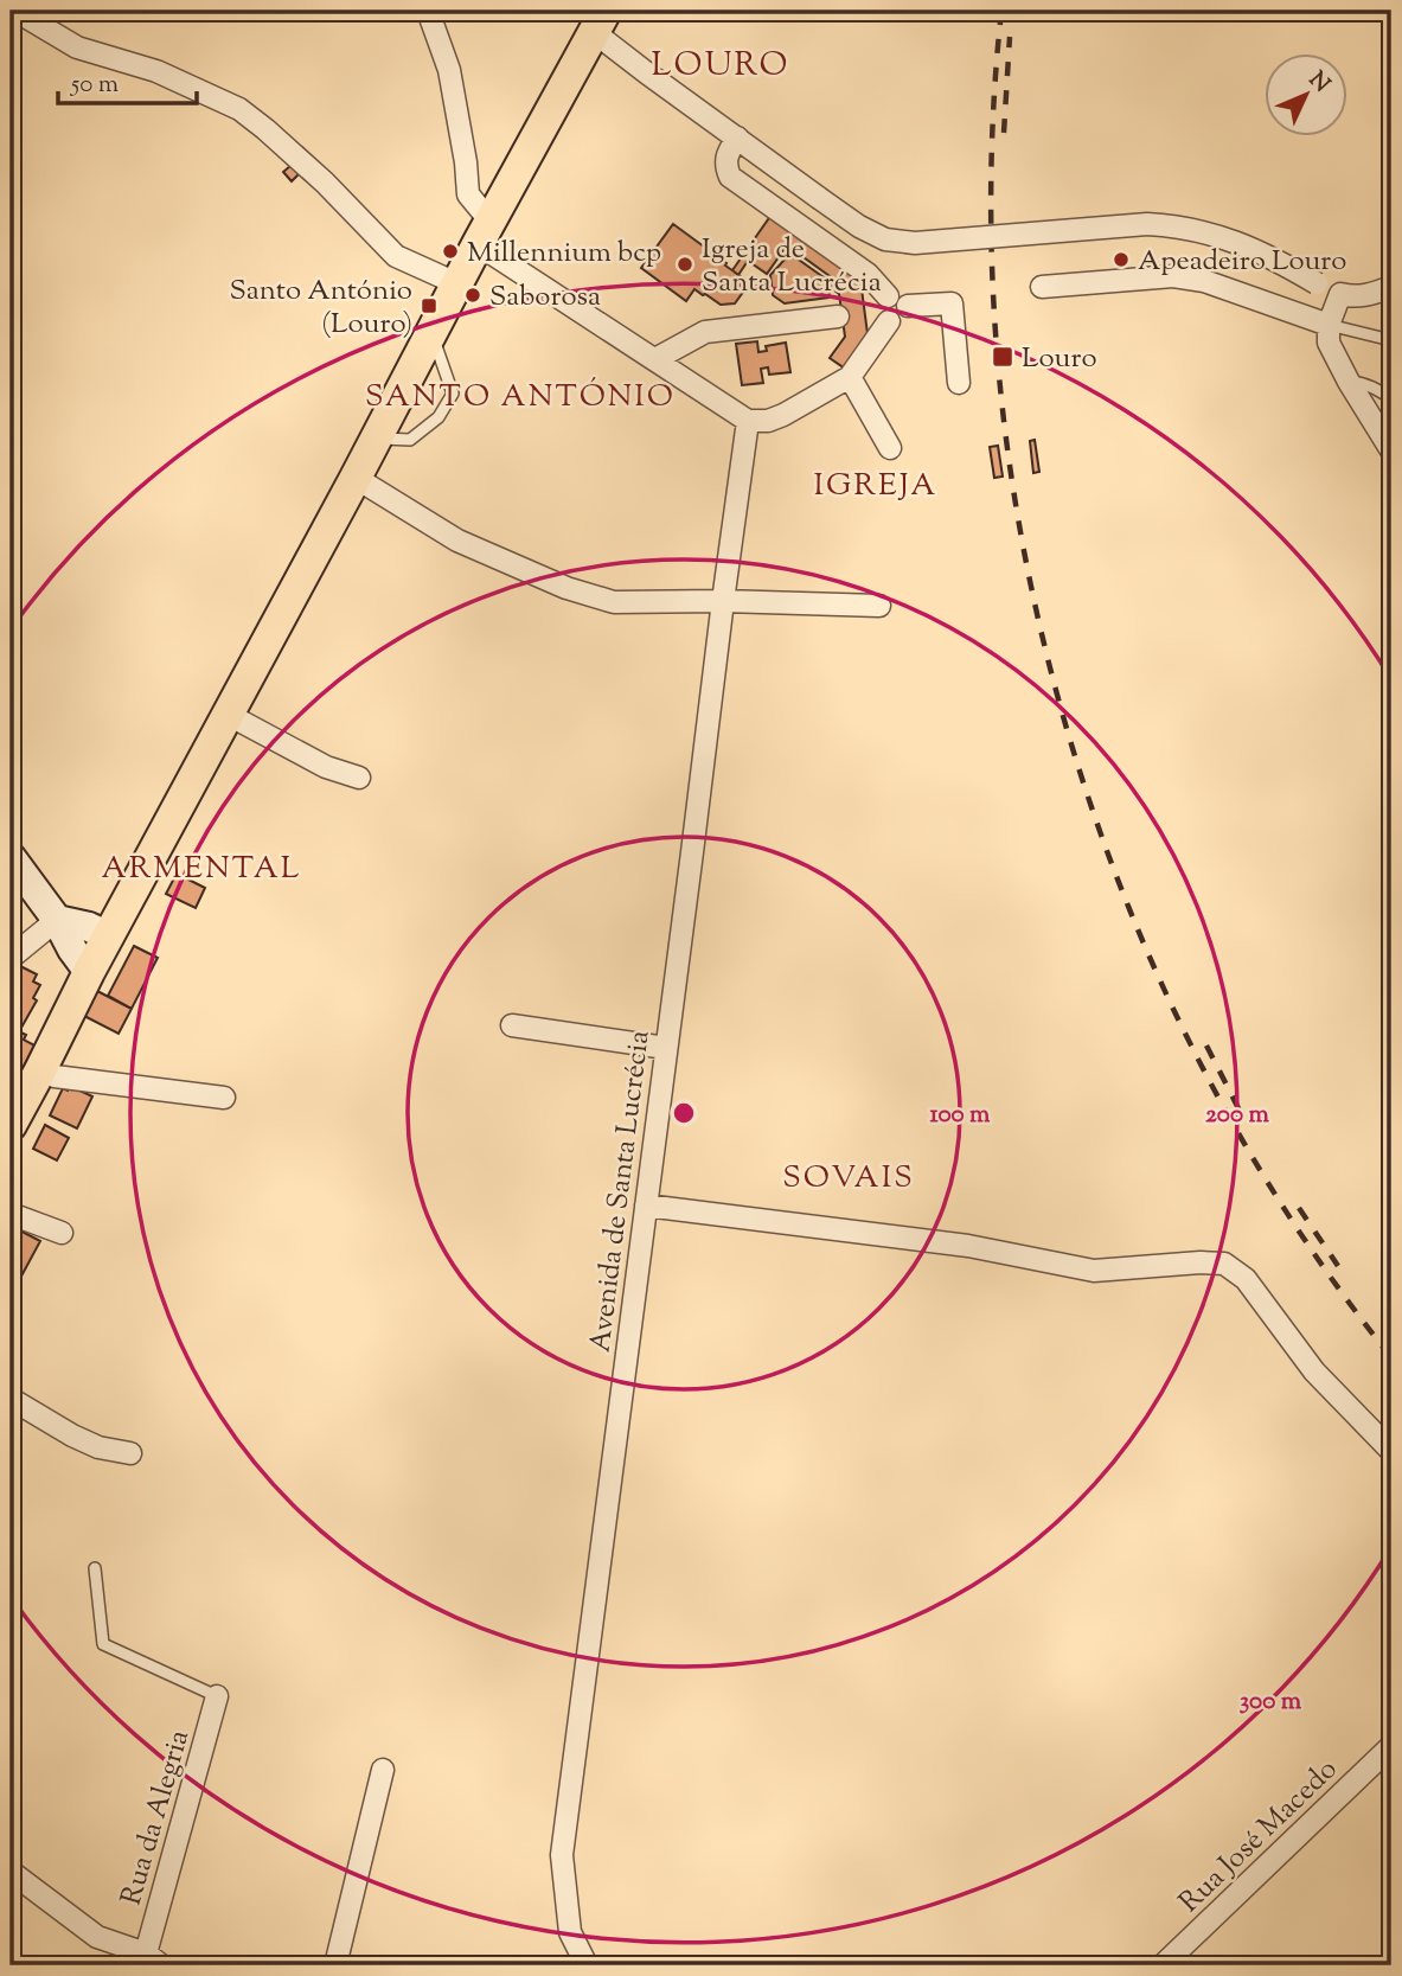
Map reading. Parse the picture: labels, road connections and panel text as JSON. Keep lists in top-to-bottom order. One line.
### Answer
{"streets":{"street":["Avenida de Santa Lucrécia","Rua da Alegria","Rua José Macedo"]},"districts":["LOURO","SANTO ANTÓNIO","IGREJA","ARMENTAL","SOVAIS"],"places":{"other":["Millennium bcp","Apeadeiro Louro","Igreja de Santa Lucrécia","Saborosa"],"transit":["Santo António (Louro)","Louro"]},"scale_bar":"50 m","north":"top right","rings":["100 m","200 m","300 m"]}
